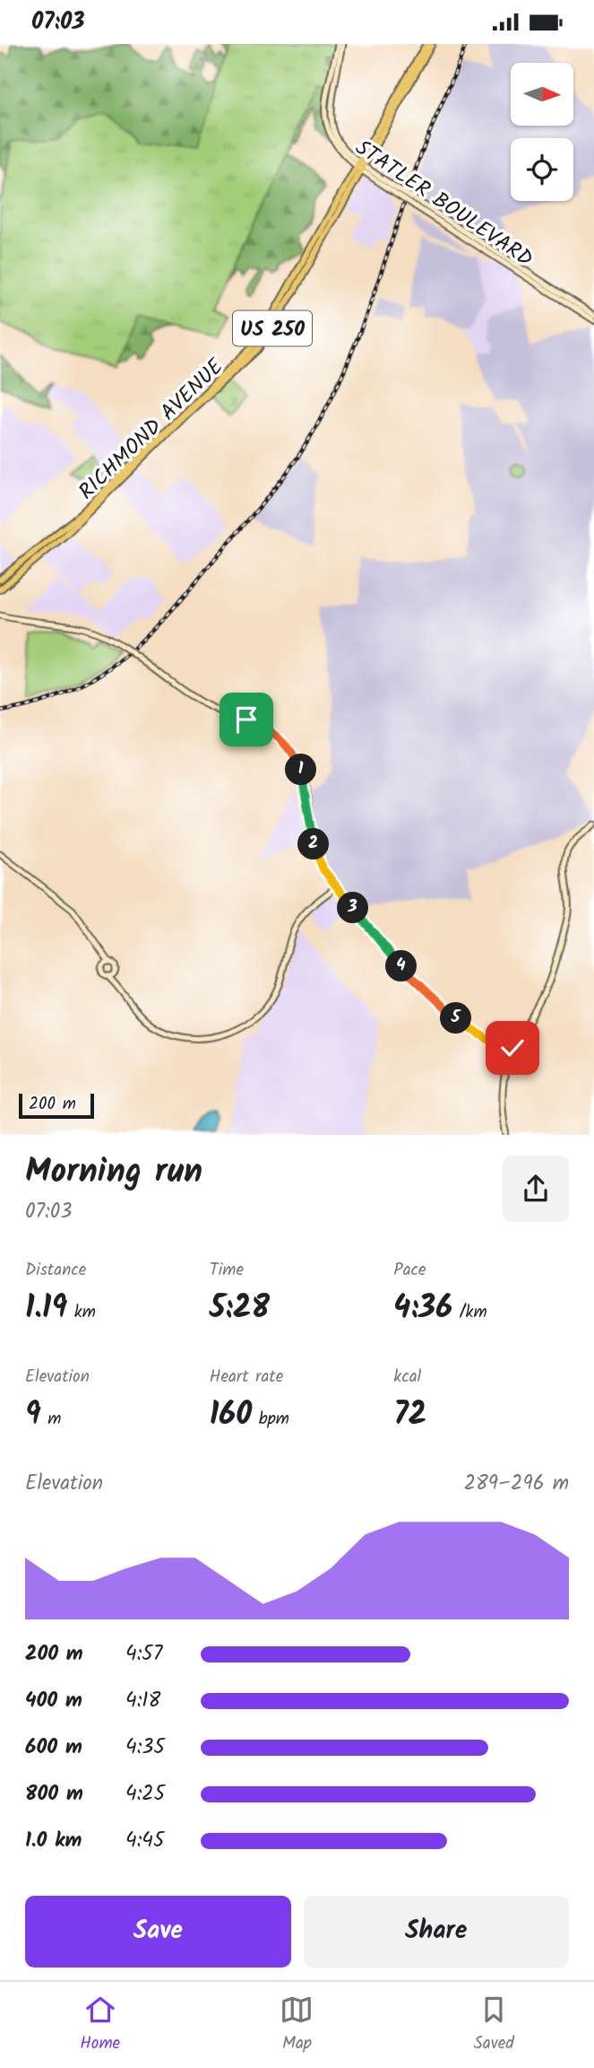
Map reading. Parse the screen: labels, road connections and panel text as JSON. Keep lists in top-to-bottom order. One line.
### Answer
{"streets":{"main road":["US 250","RICHMOND AVENUE"],"street":["STATLER BOULEVARD"]},"crossings":[["STATLER BOULEVARD","RICHMOND AVENUE"]],"scale_bar":"200 m","north":"right","page":{"status":"07:03","pins":["1","2","3","4","5"],"scale":"200 m","heading":["Morning run","07:03"],"stats":[["Distance","1.19 km"],["Time","5:28"],["Pace","4:36 /km"],["Elevation","9 m"],["Heart rate","160 bpm"],["kcal","72"]],"chart":["Elevation","289–296 m"],"list":[{"name":"200 m","note":"4:57"},{"name":"400 m","note":"4:18"},{"name":"600 m","note":"4:35"},{"name":"800 m","note":"4:25"},{"name":"1.0 km","note":"4:45"}],"buttons":["Save","Share"],"tabs":["Home","Map","Saved"]}}
